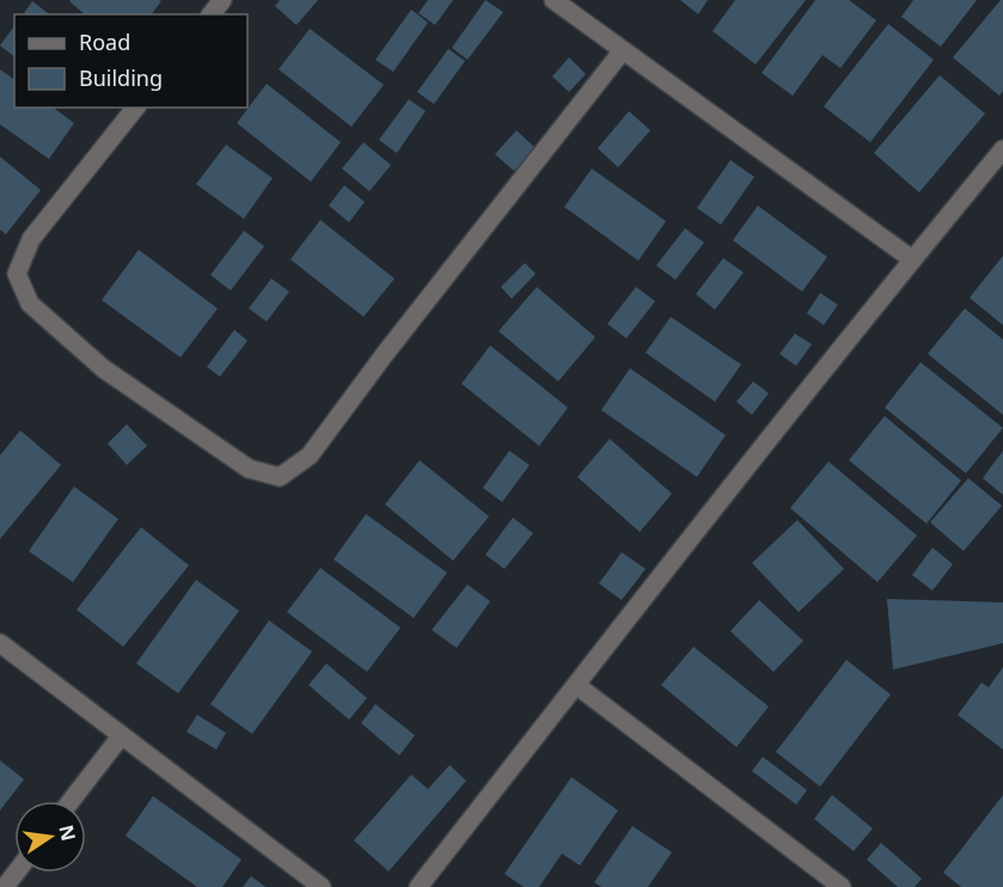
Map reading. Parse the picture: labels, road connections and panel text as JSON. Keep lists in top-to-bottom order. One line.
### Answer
{"legend":["Road","Building"],"north":"right"}
